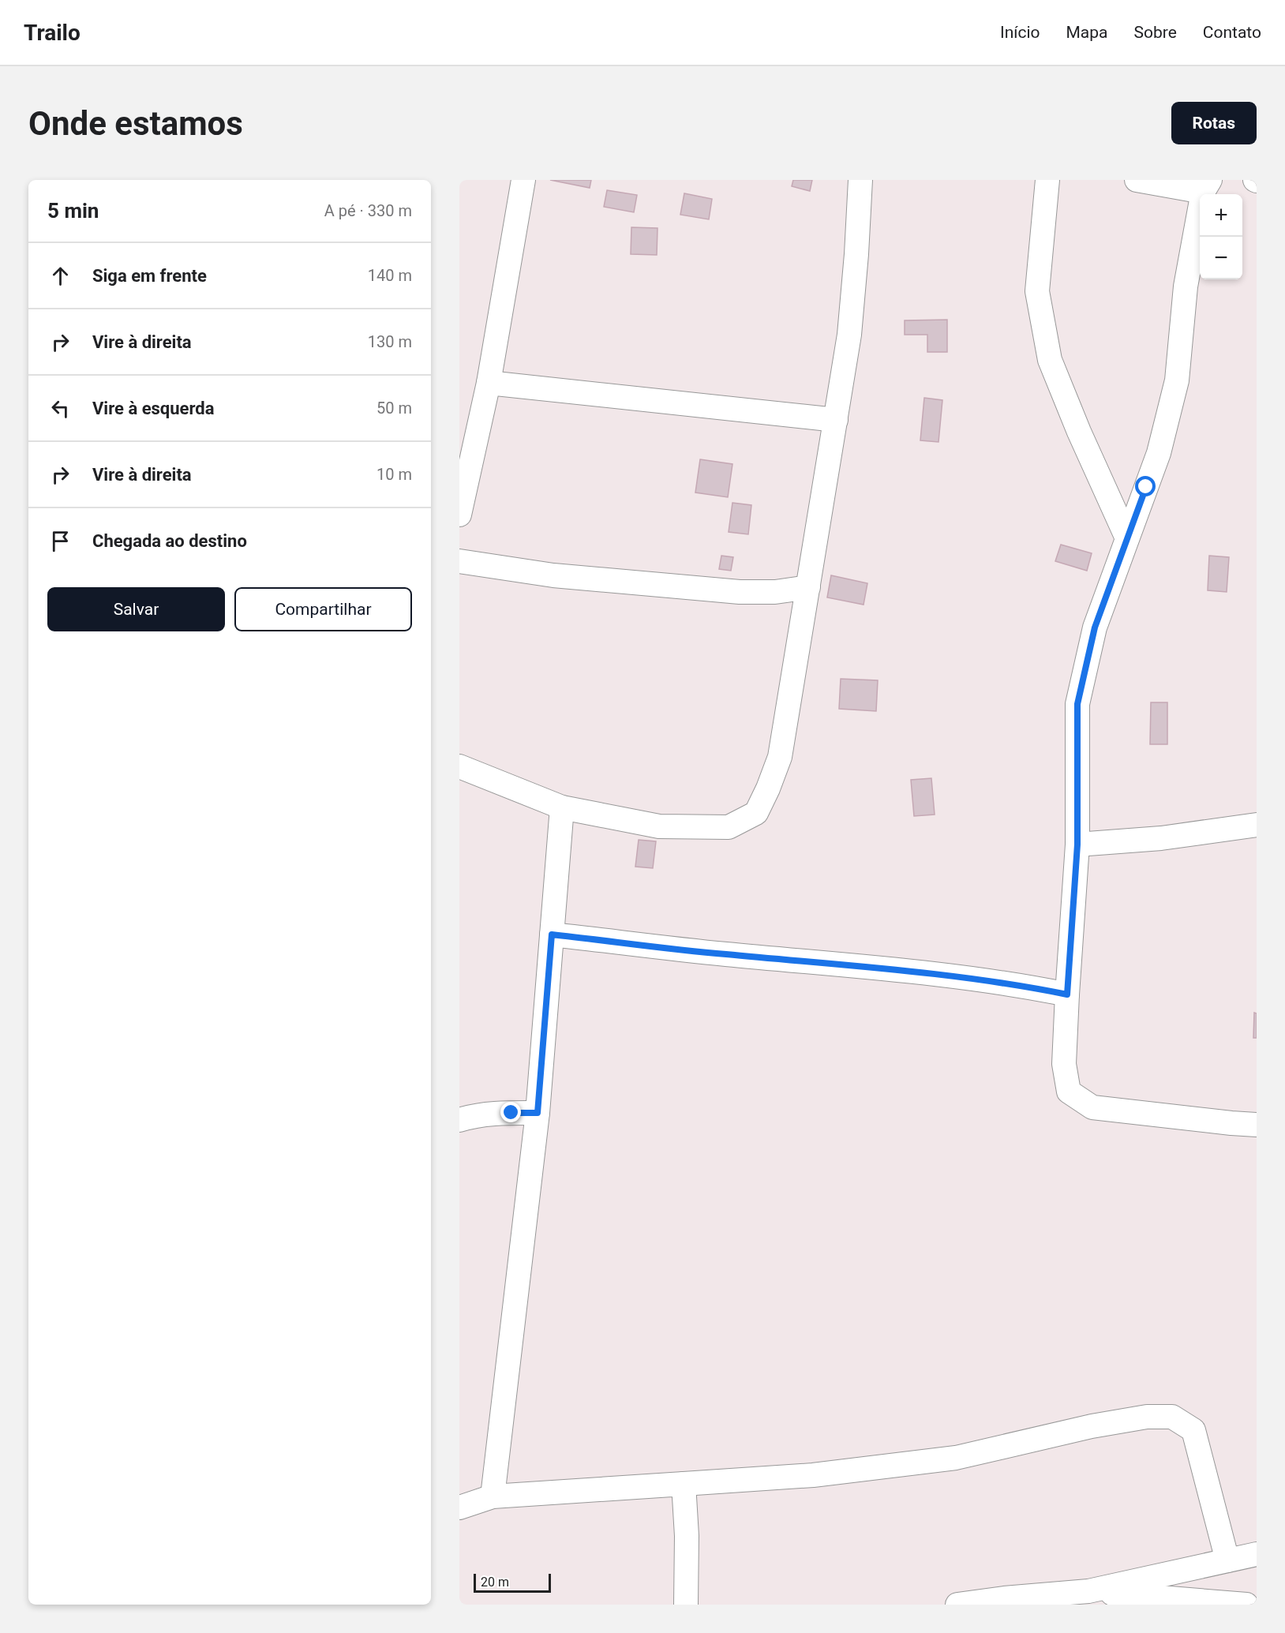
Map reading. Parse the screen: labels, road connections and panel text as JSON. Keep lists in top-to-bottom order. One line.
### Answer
{"scale_bar":"20 m","page":{"header":"Trailo","nav":["Início","Mapa","Sobre","Contato"],"buttons":["Rotas",["Salvar","Compartilhar"]],"title":"Onde estamos","heading":["5 min","A pé · 330 m"],"map_buttons":["+","−"],"list":[["Siga em frente","140 m"],["Vire à direita","130 m"],["Vire à esquerda","50 m"],["Vire à direita","10 m"],"Chegada ao destino"],"scale":"20 m"}}
